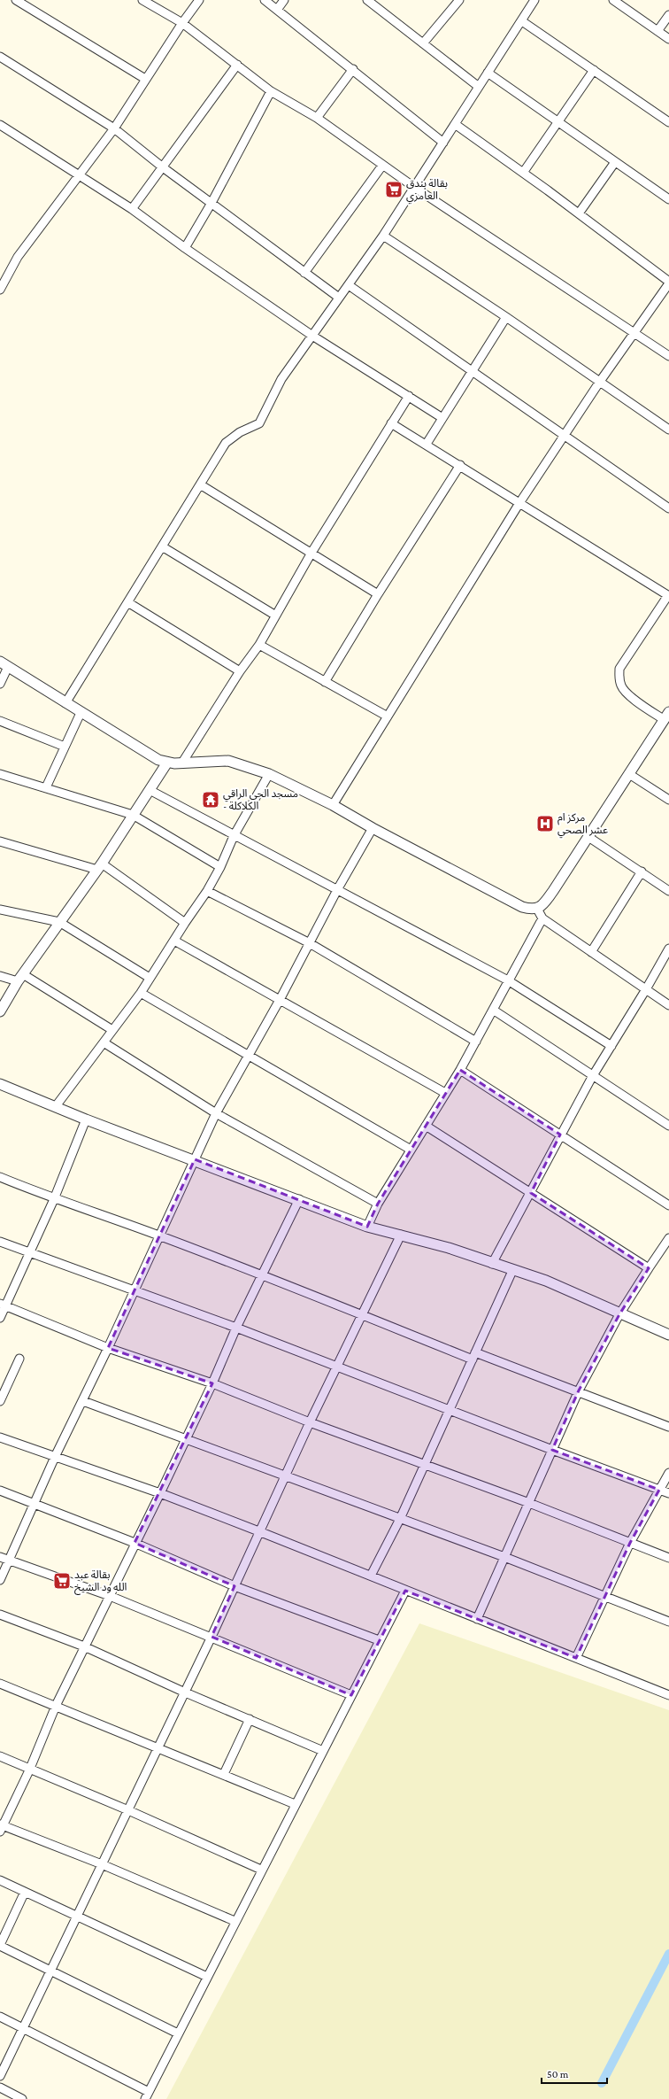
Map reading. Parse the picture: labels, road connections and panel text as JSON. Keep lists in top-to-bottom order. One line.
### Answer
{"places":{"supermarket":["بقالة بندق العامري","بقالة عبد الله ود الشيخ"],"temple":["مسجد الحي الراقي - الكلاكلة"],"hospital":["مركز ام عشر الصحي"]},"scale_bar":"50 m"}
